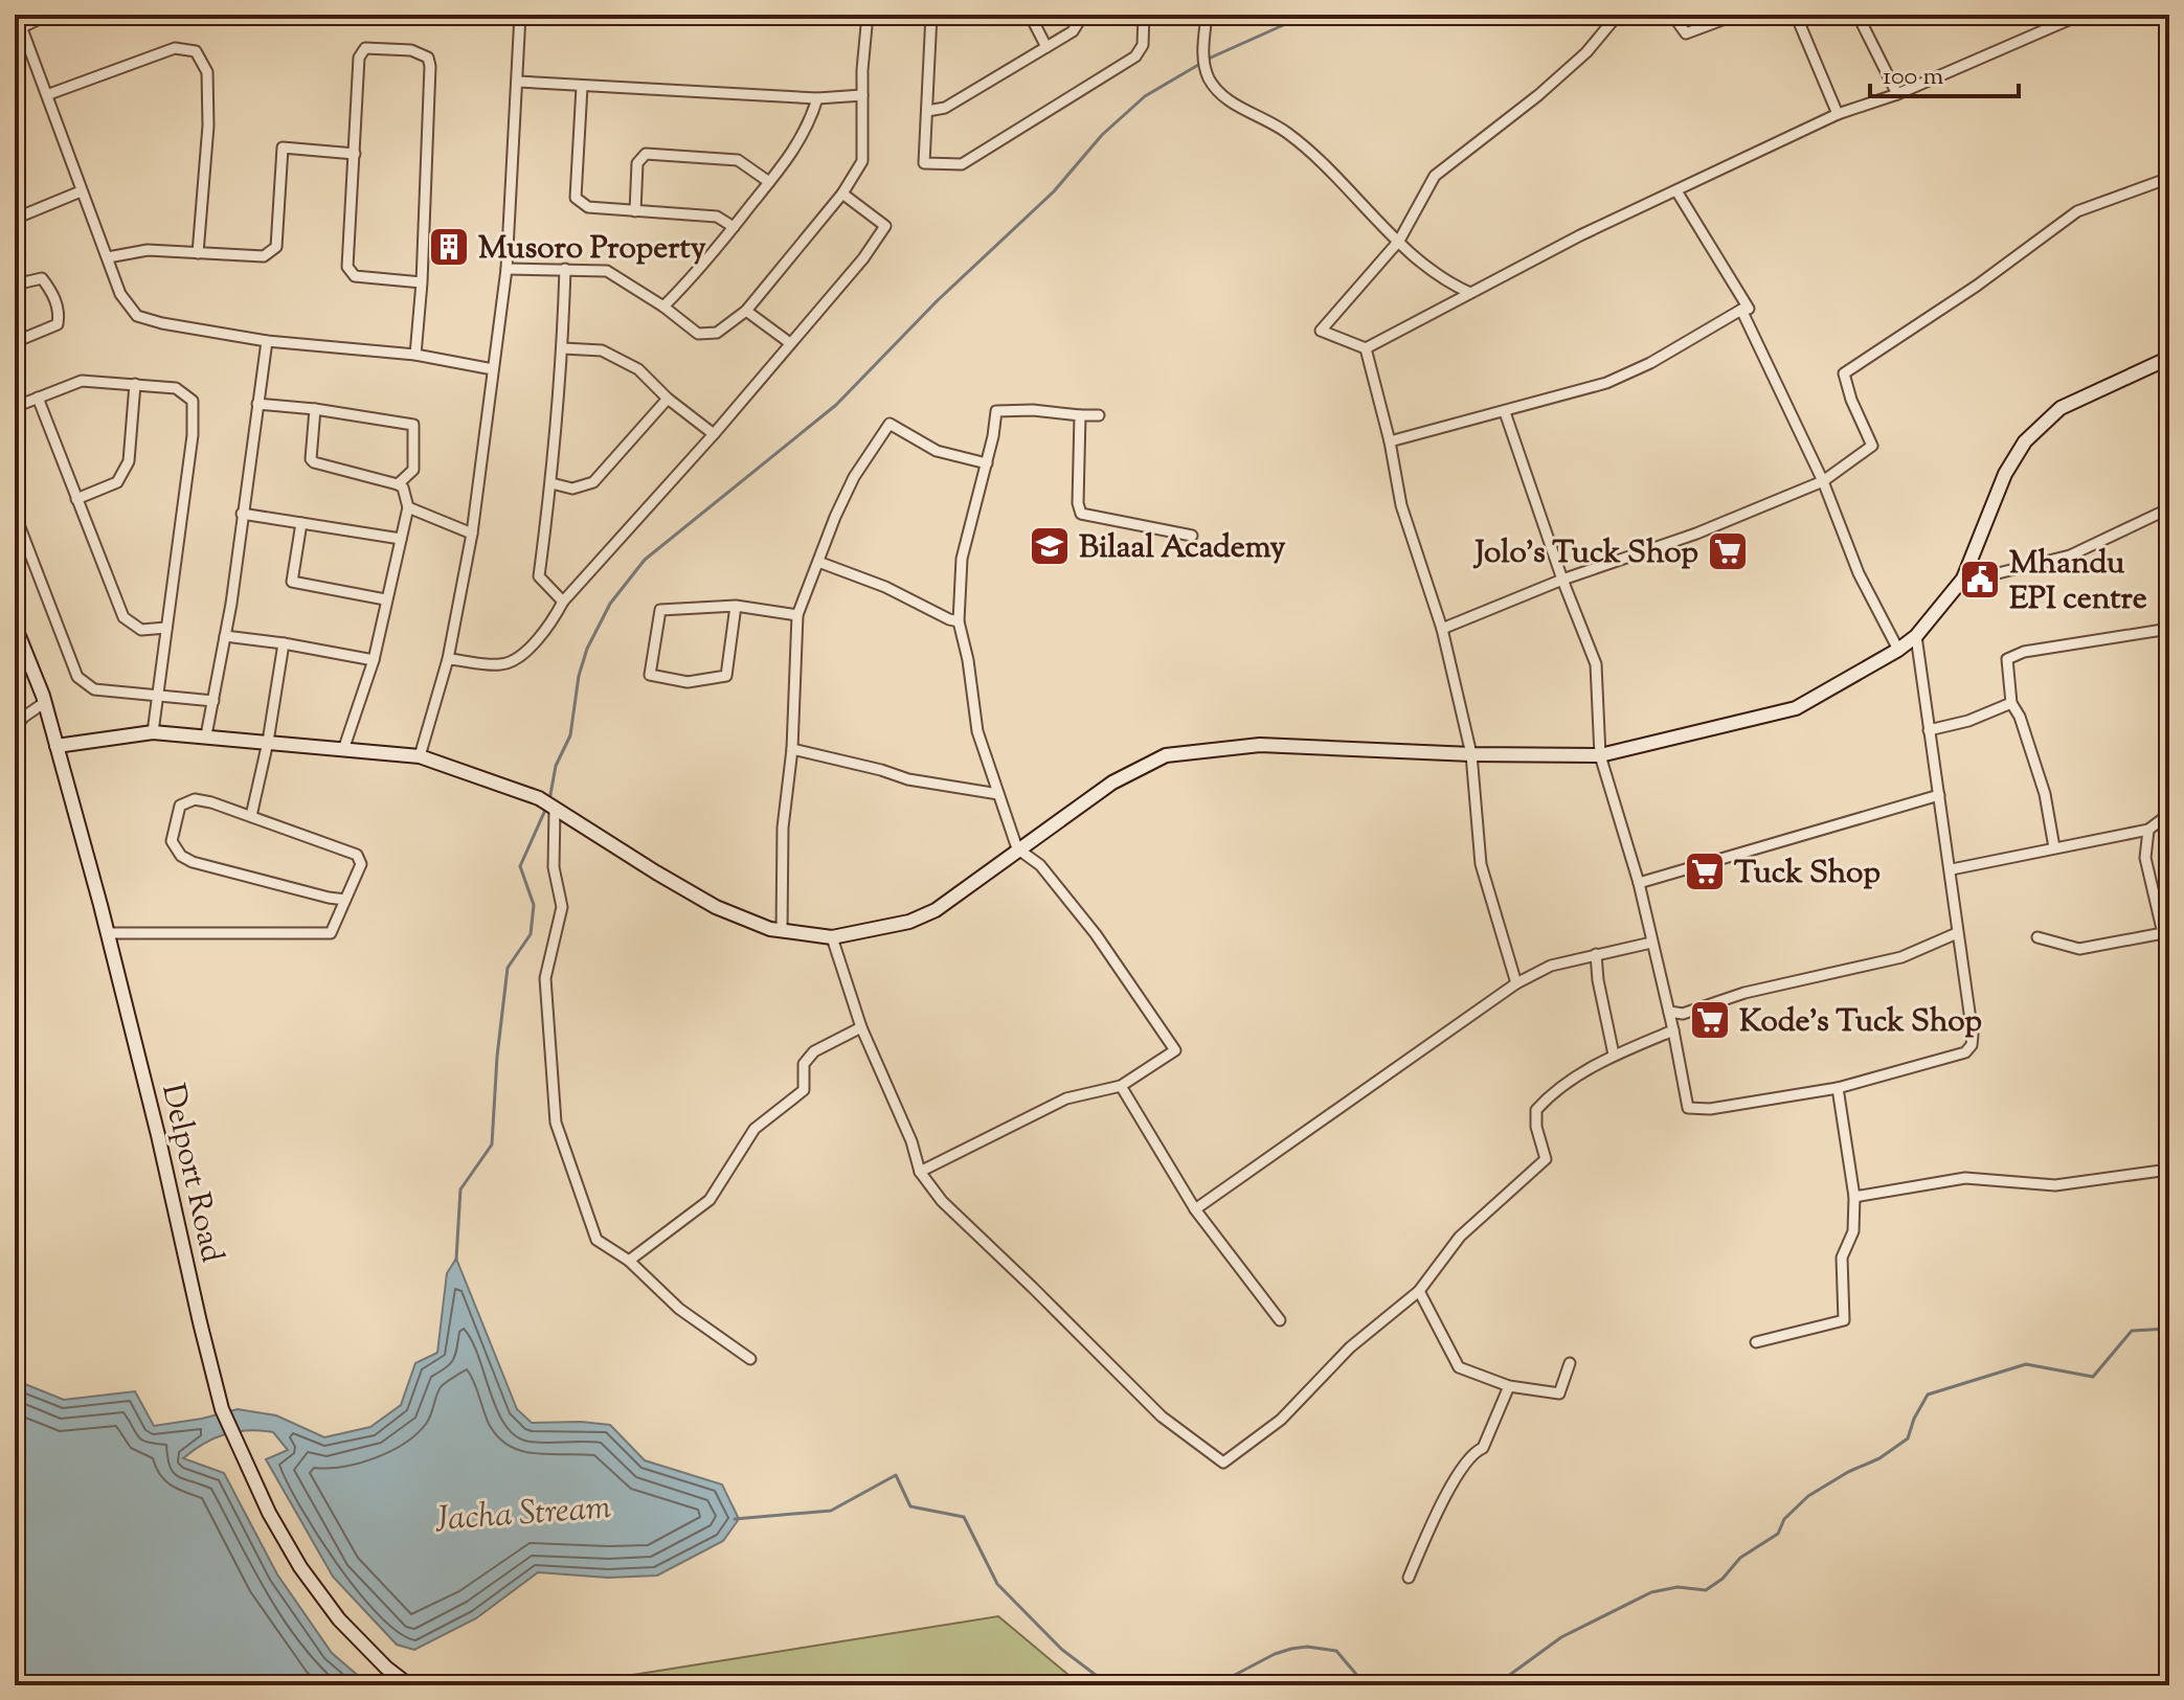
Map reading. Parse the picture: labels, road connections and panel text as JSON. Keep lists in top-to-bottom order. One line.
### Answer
{"streets":{"street":["Delport Road"]},"water":["Jacha Stream"],"places":{"building":["Musoro Property"],"school or university":["Bilaal Academy"],"supermarket":["Jolo's Tuck Shop","Tuck Shop","Kode's Tuck Shop"],"public building":["Mhandu EPI centre"]},"scale_bar":"100 m"}
